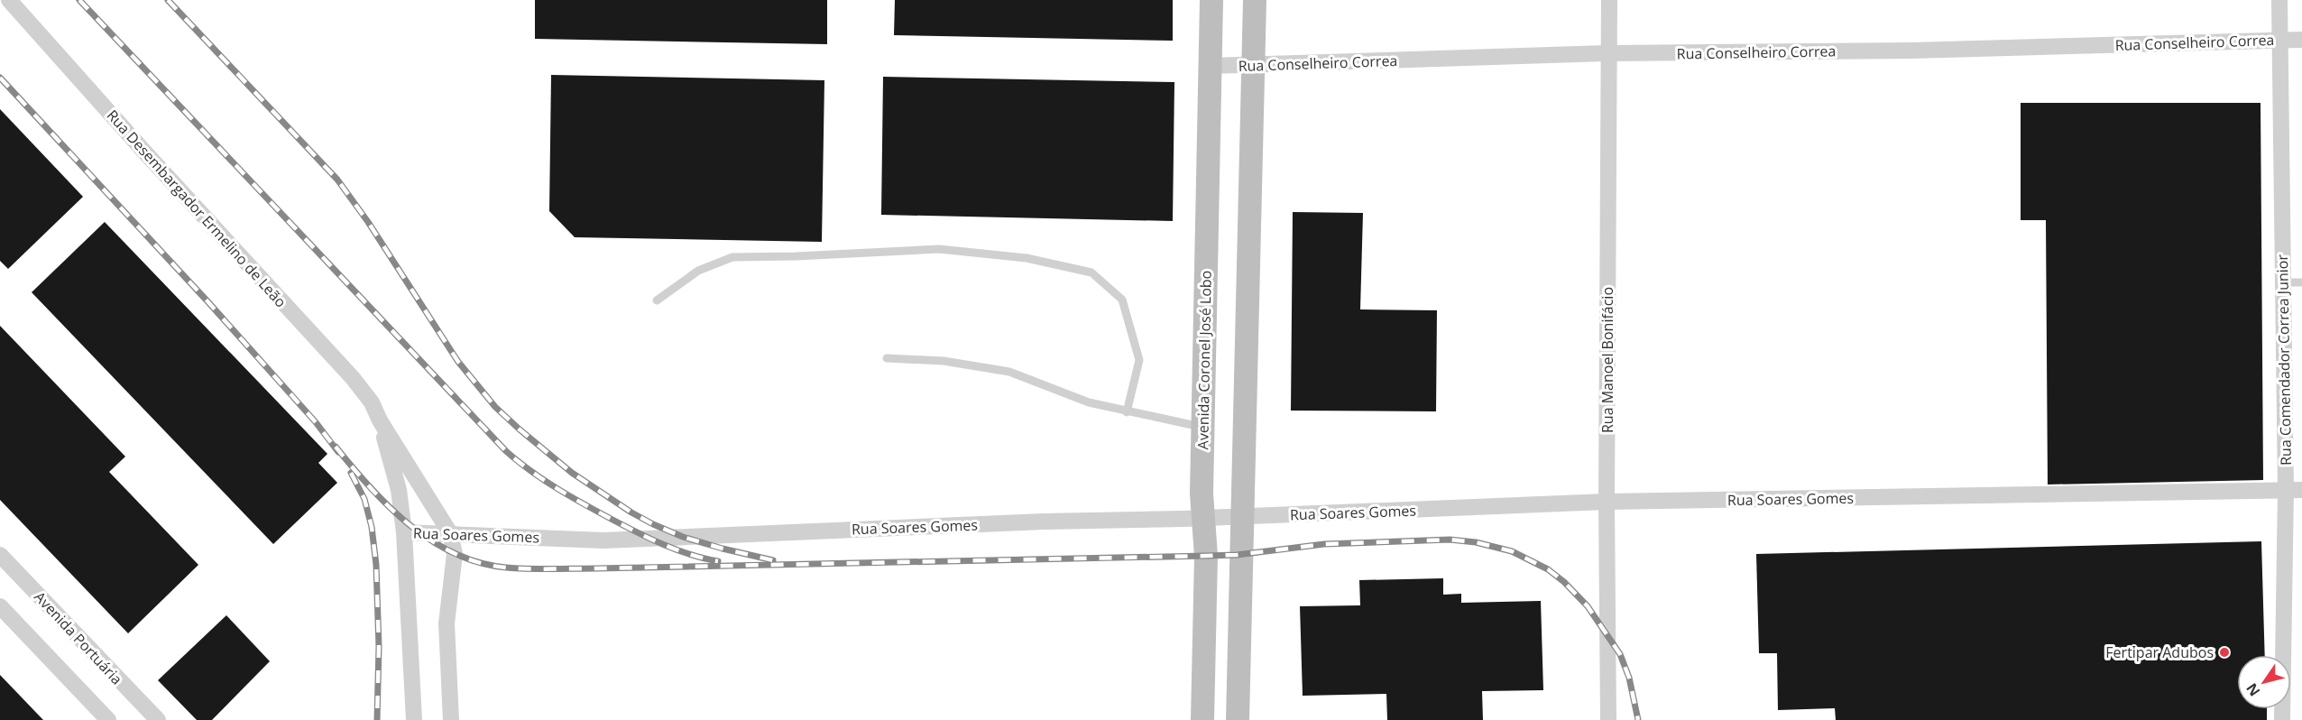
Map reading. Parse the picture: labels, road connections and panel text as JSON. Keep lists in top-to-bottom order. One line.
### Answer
{"streets":{"street":["Rua Conselheiro Correa","Rua Desembargador Ermelino de Leão","Avenida Coronel José Lobo","Rua Manoel Bonifácio","Rua Comendador Correa Junior","Rua Soares Gomes","Avenida Portuária"]},"crossings":[["Rua Conselheiro Correa","Avenida Coronel José Lobo"],["Rua Conselheiro Correa","Rua Manoel Bonifácio"],["Rua Conselheiro Correa","Rua Comendador Correa Junior"],["Rua Desembargador Ermelino de Leão","Rua Soares Gomes"],["Avenida Coronel José Lobo","Rua Soares Gomes"],["Rua Manoel Bonifácio","Rua Soares Gomes"],["Rua Comendador Correa Junior","Rua Soares Gomes"]],"places":["Fertipar Adubos"],"north":"bottom left"}
